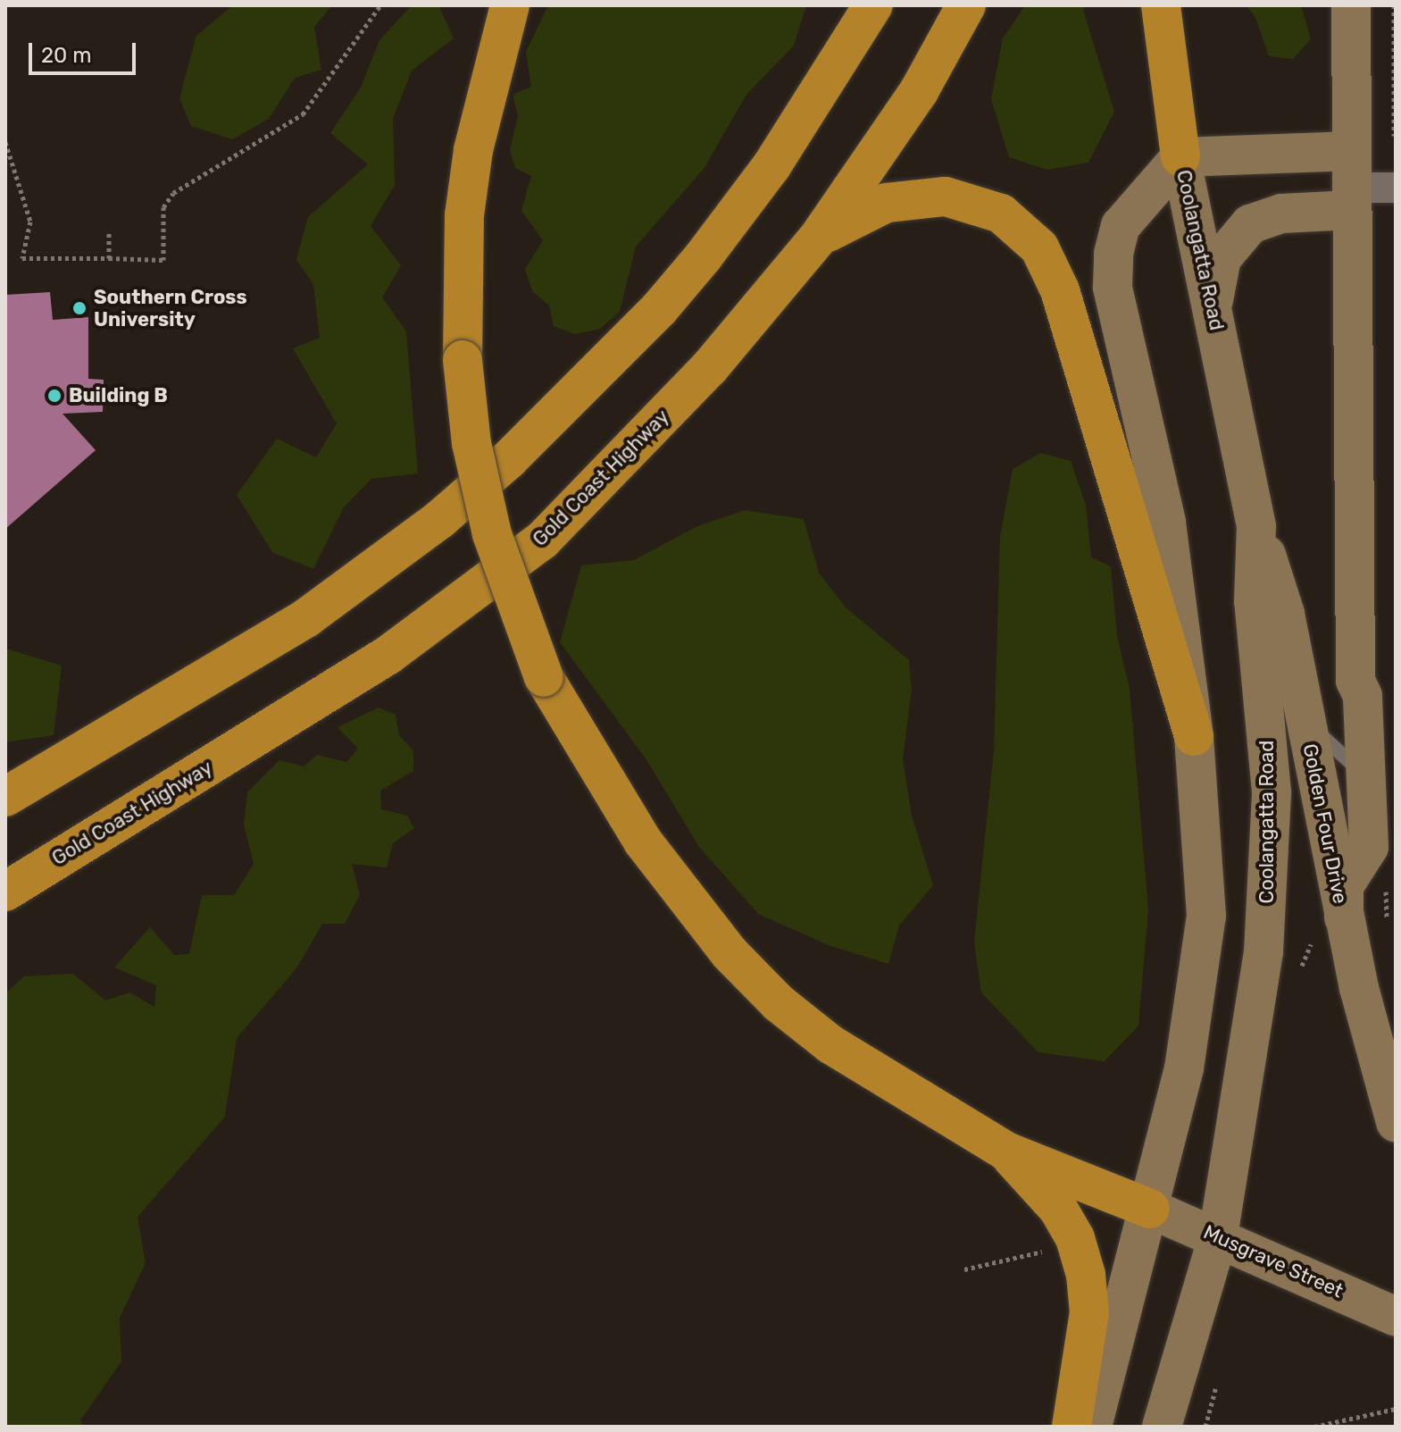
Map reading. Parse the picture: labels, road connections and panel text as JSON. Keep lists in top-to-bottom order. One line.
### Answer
{"streets":{"highway":["Gold Coast Highway"],"main road":["Coolangatta Road","Golden Four Drive","Musgrave Street"]},"crossings":[["Coolangatta Road","Golden Four Drive"],["Coolangatta Road","Musgrave Street"]],"places":["Southern Cross University","Building B"],"scale_bar":"20 m"}
